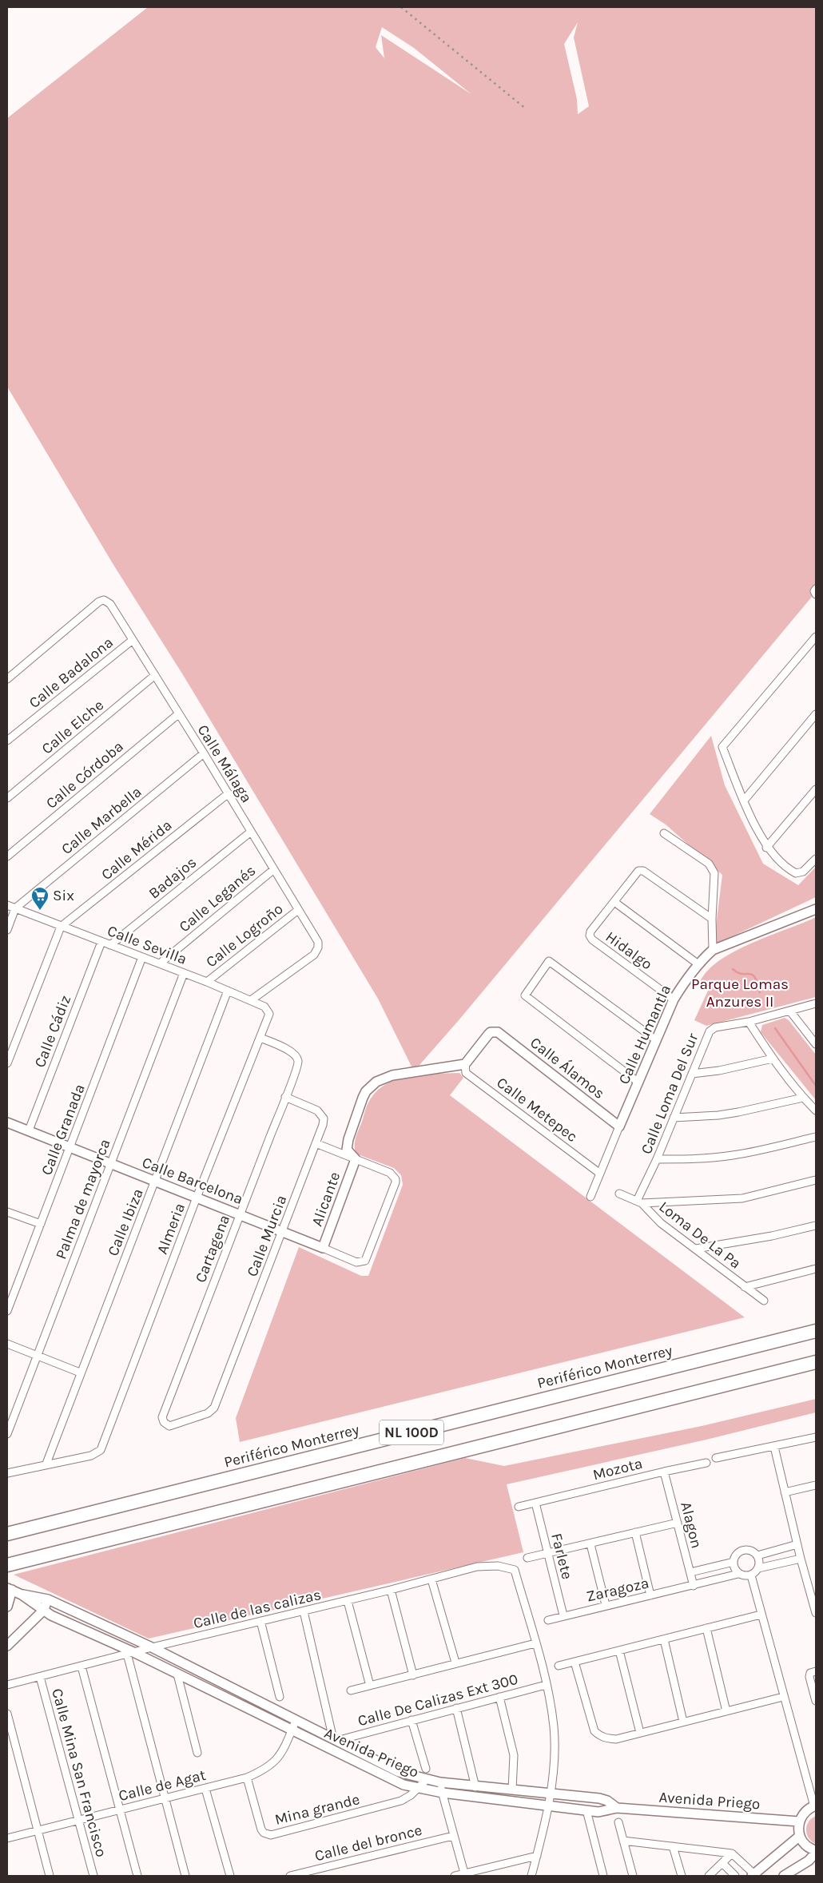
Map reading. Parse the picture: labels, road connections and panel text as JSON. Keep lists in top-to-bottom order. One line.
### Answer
{"streets":{"highway":["Periférico Monterrey","NL 100D"],"street":["Calle Badalona","Calle Elche","Calle Málaga","Calle Córdoba","Calle Marbella","Calle Mérida","Badajos","Calle Leganés","Calle Logroño","Calle Sevilla","Hidalgo","Calle Cádiz","Calle Humantla","Calle Álamos","Calle Loma Del Sur","Calle Metepec","Calle Granada","Calle Barcelona","Palma de mayorca","Alicante","Calle Ibiza","Almeria","Loma De La Pa","Calle Murcia","Cartagena","Mozota","Alagon","Farlete","Zaragoza","Calle de las calizas","Calle De Calizas Ext 300","Avenida Priego","Calle Mina San Francisco","Calle de Agat","Mina grande","Calle del bronce"]},"crossings":[["Calle Badalona","Calle Málaga"],["Calle Elche","Calle Málaga"],["Calle Málaga","Calle Córdoba"],["Calle Málaga","Calle Marbella"],["Calle Málaga","Calle Mérida"],["Calle Málaga","Badajos"],["Calle Málaga","Calle Leganés"],["Calle Málaga","Calle Logroño"],["Calle Málaga","Calle Sevilla"],["Calle Marbella","Calle Sevilla"],["Calle Mérida","Calle Sevilla"],["Badajos","Calle Sevilla"],["Calle Leganés","Calle Sevilla"],["Calle Logroño","Calle Sevilla"],["Calle Sevilla","Calle Cádiz"],["Calle Sevilla","Calle Granada"],["Calle Sevilla","Palma de mayorca"],["Calle Sevilla","Calle Ibiza"],["Calle Sevilla","Almeria"],["Hidalgo","Calle Humantla"],["Calle Cádiz","Calle Barcelona"],["Calle Humantla","Calle Álamos"],["Calle Humantla","Calle Metepec"],["Calle Álamos","Calle Metepec"],["Calle Loma Del Sur","Loma De La Pa"],["Calle Granada","Calle Barcelona"],["Calle Barcelona","Palma de mayorca"],["Calle Barcelona","Alicante"],["Calle Barcelona","Calle Ibiza"],["Calle Barcelona","Almeria"],["Calle Barcelona","Calle Murcia"],["Calle Barcelona","Cartagena"],["Calle Ibiza","Almeria"],["Almeria","Cartagena"],["Calle Murcia","Cartagena"],["Mozota","Alagon"],["Mozota","Farlete"],["Alagon","Zaragoza"],["Farlete","Zaragoza"],["Calle de las calizas","Avenida Priego"],["Calle de las calizas","Calle Mina San Francisco"],["Calle De Calizas Ext 300","Avenida Priego"],["Avenida Priego","Calle de Agat"],["Avenida Priego","Mina grande"],["Calle Mina San Francisco","Calle de Agat"],["Calle de Agat","Mina grande"]],"parks":["Parque Lomas Anzures II"],"places":{"supermarket":["Six"]}}
